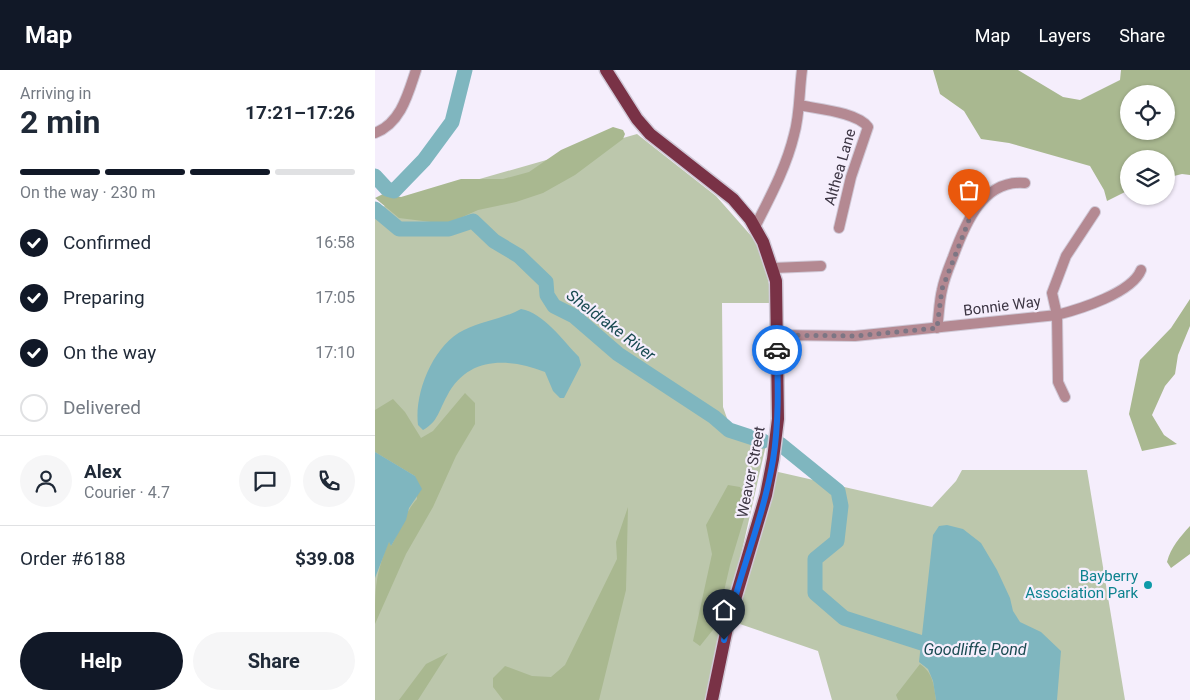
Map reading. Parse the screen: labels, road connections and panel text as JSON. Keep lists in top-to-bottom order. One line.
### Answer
{"streets":{"main road":["Weaver Street"],"street":["Althea Lane","Bonnie Way"]},"crossings":[["Bonnie Way","Weaver Street"]],"water":["Sheldrake River","Goodliffe Pond"],"places":["Bayberry Association Park"],"page":{"header":"Map","nav":["Map","Layers","Share"],"heading":["2 min","Arriving in","17:21–17:26"],"panel":["Alex","Courier · 4.7","Order #6188","$39.08"],"bar":"On the way · 230 m","list":[["Confirmed","16:58"],["Preparing","17:05"],["On the way","17:10"],"Delivered"],"buttons":["Help","Share"]}}
